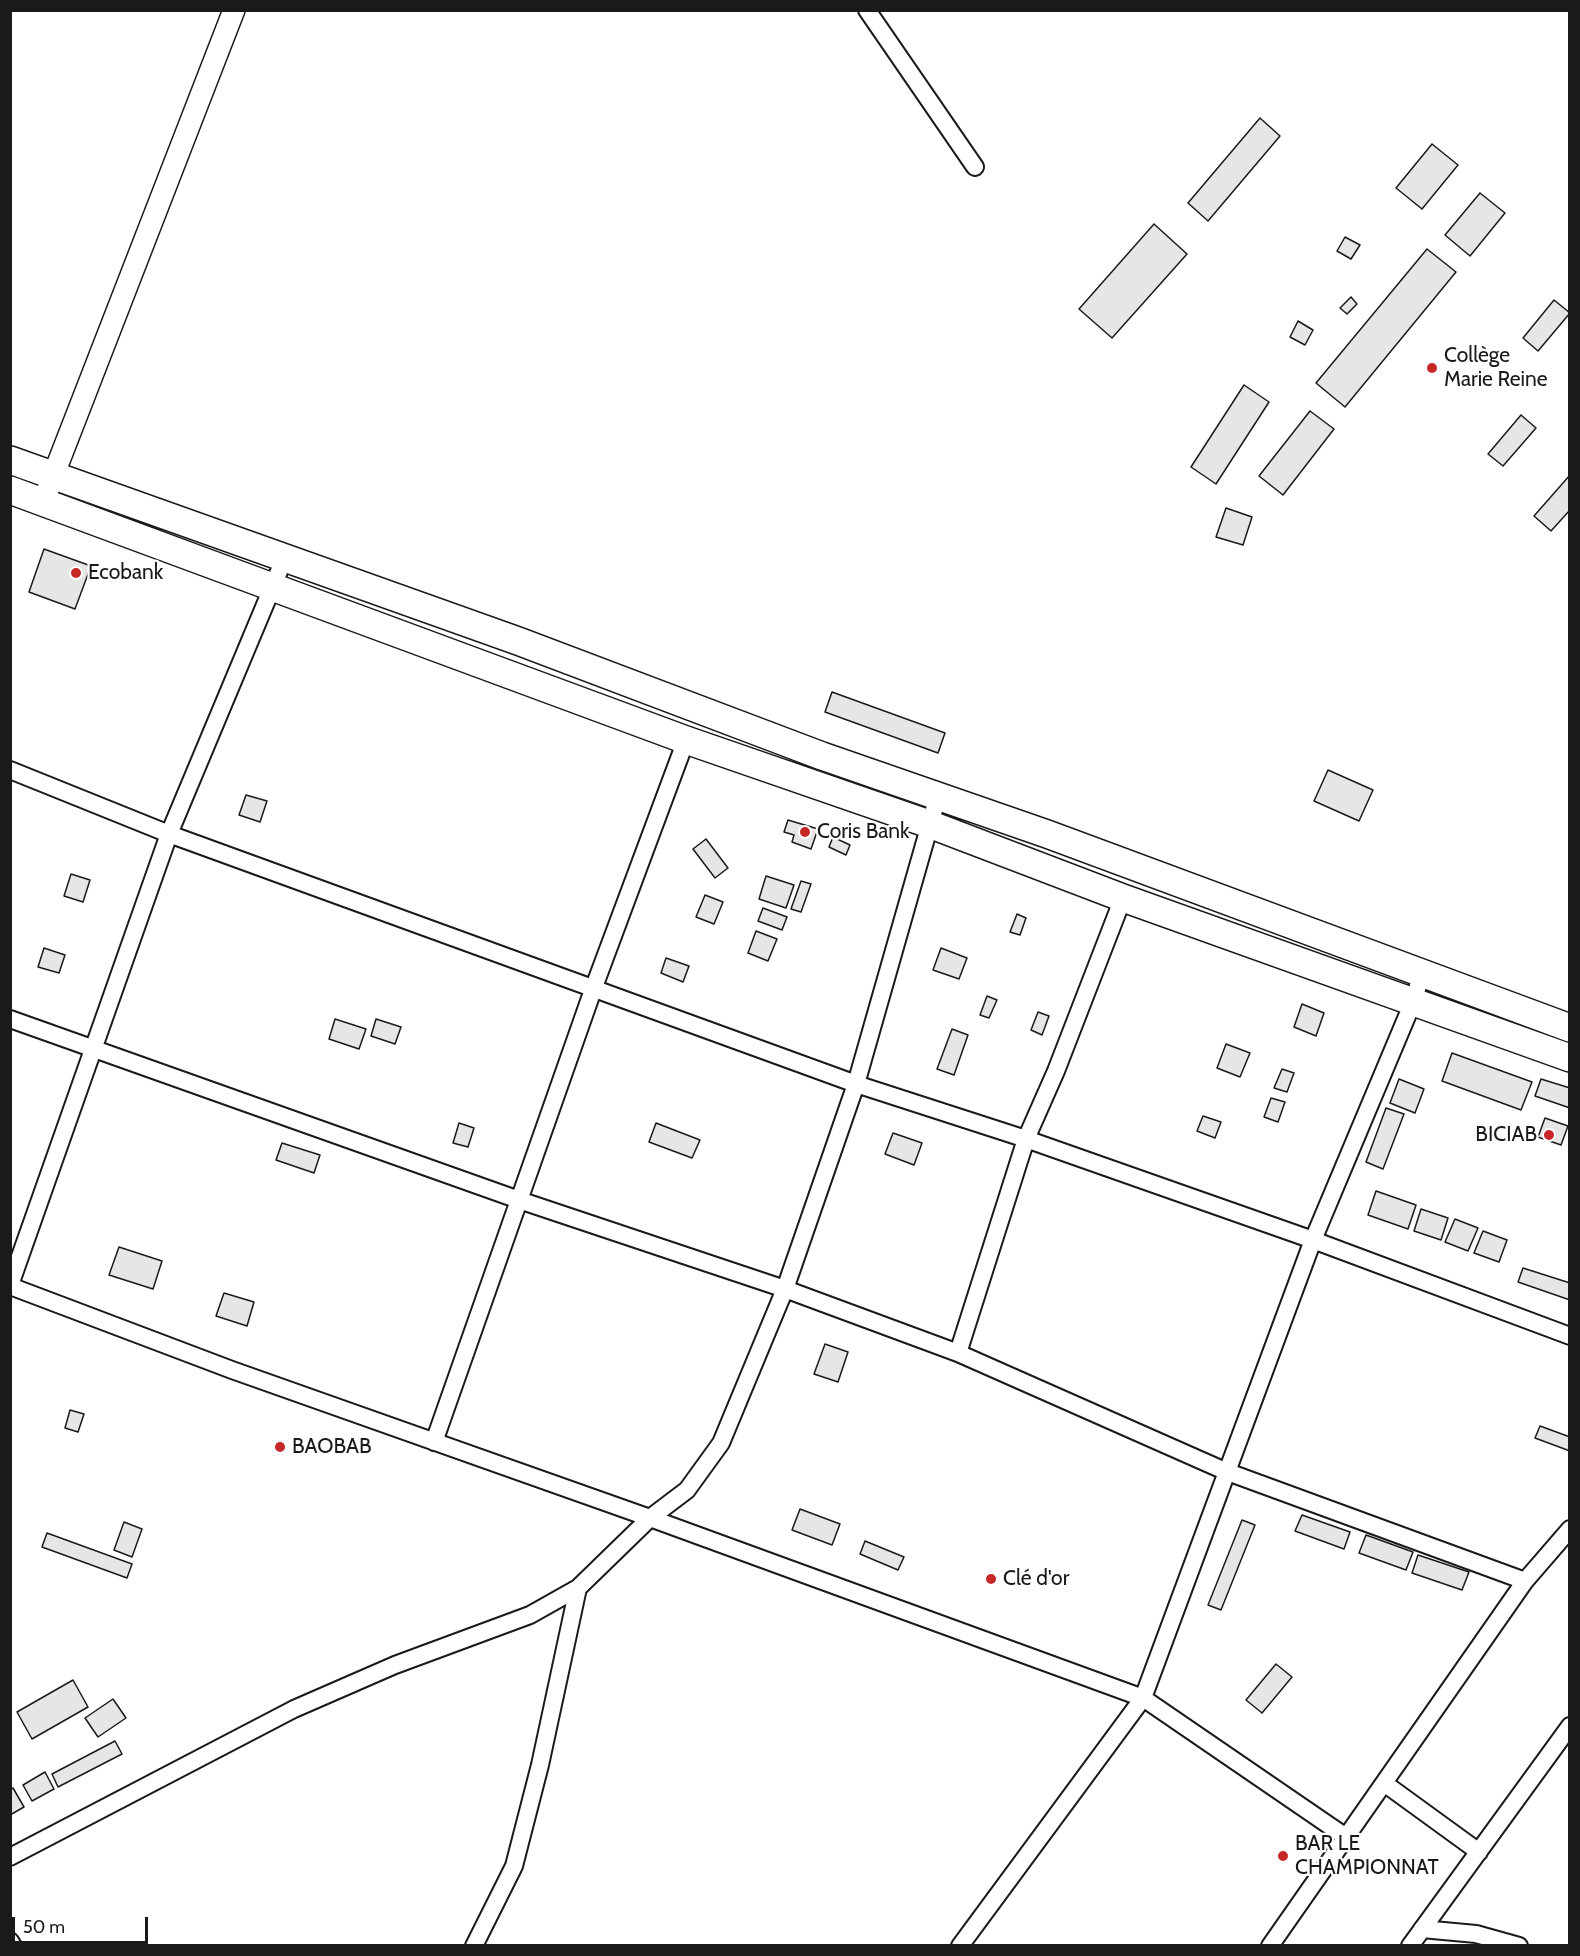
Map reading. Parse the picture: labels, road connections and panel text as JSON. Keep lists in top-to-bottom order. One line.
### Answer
{"places":["Collège Marie Reine","Ecobank","Coris Bank","BICIAB","BAOBAB","Clé d'or","BAR LE CHAMPIONNAT"],"scale_bar":"50 m"}
